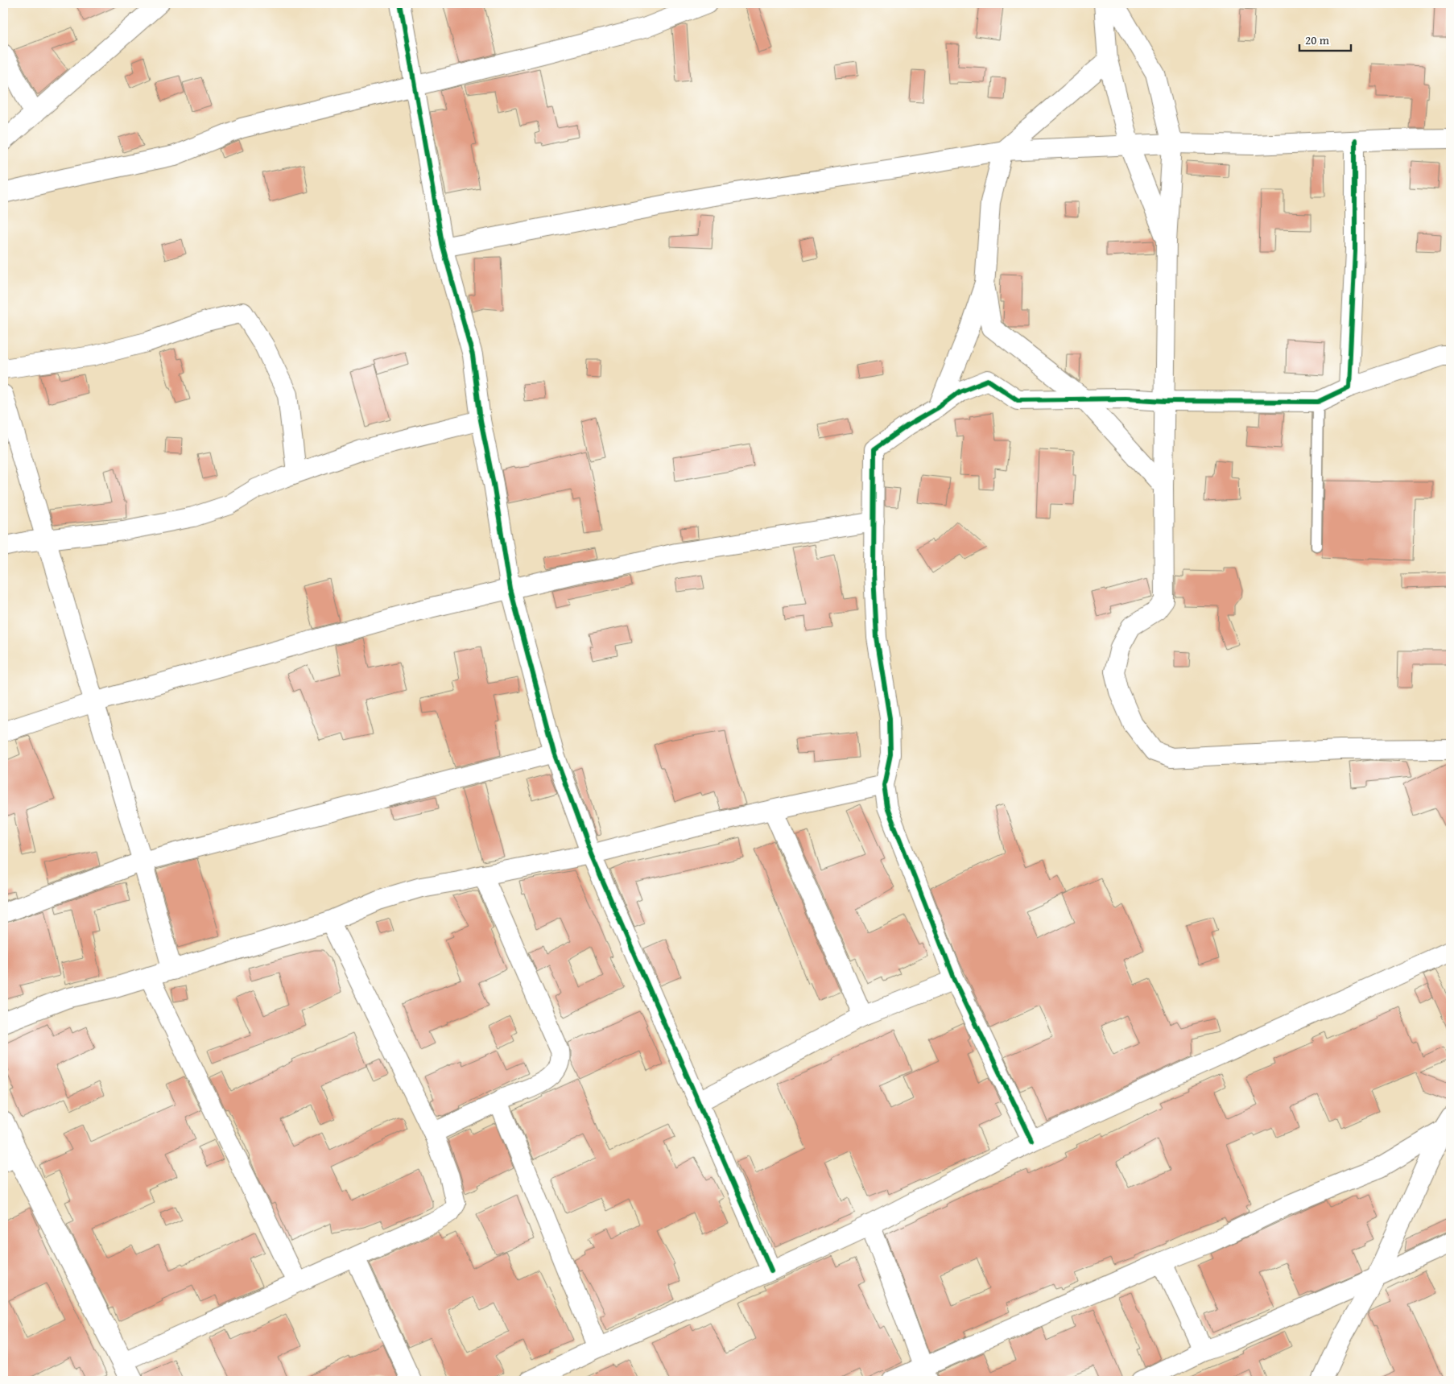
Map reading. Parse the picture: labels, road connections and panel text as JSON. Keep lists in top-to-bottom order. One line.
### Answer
{"scale_bar":"20 m"}
